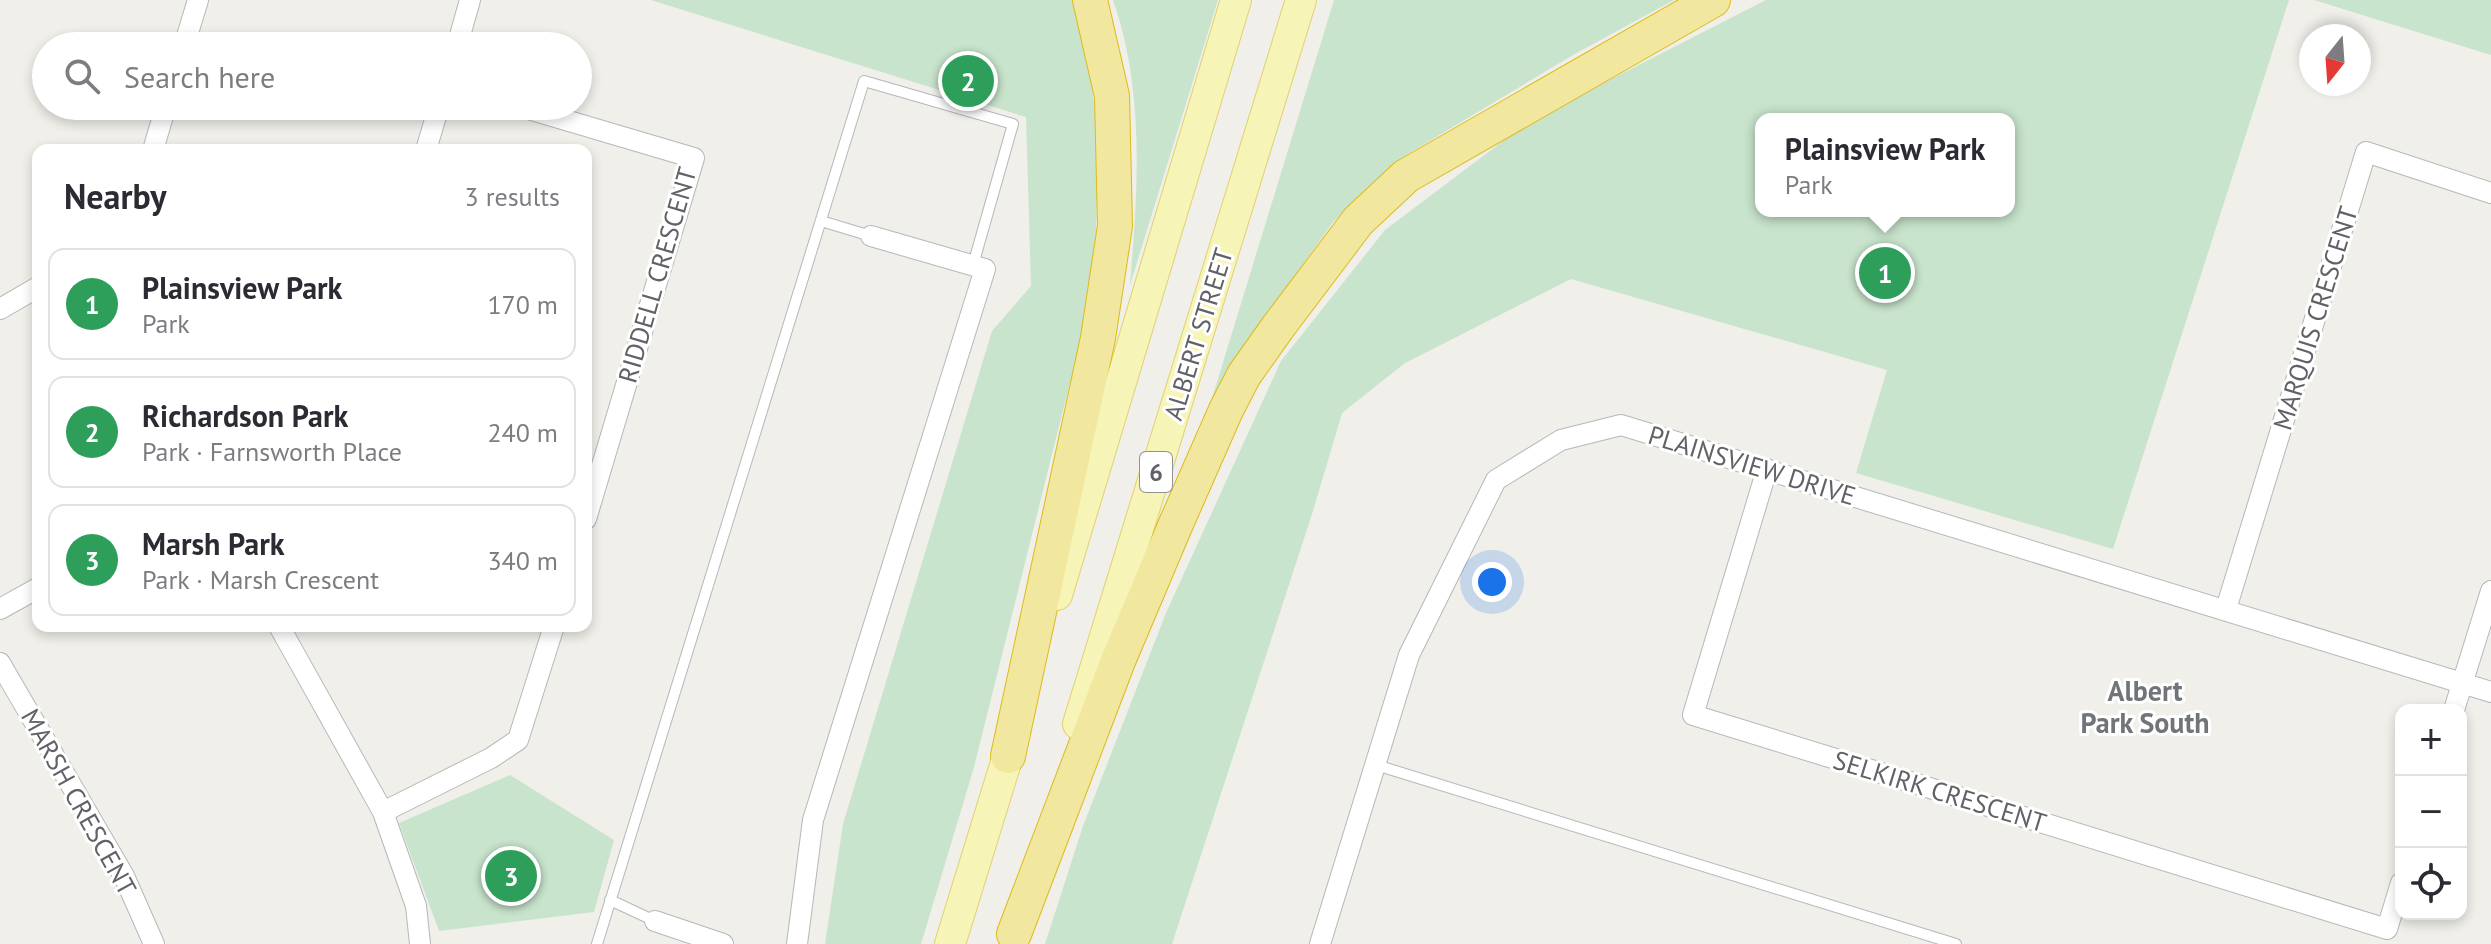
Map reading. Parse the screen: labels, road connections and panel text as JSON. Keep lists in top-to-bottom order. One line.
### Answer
{"streets":{"main road":["ALBERT STREET","6"],"street":["RIDDELL CRESCENT","MARQUIS CRESCENT","PLAINSVIEW DRIVE","SELKIRK CRESCENT","MARSH CRESCENT"]},"crossings":[["MARQUIS CRESCENT","PLAINSVIEW DRIVE"],["PLAINSVIEW DRIVE","SELKIRK CRESCENT"]],"districts":["Albert Park South"],"north":"bottom","page":{"search":"Search here","pins":["2","1","3"],"popup":["Plainsview Park","Park"],"heading":["Nearby","3 results"],"list":[{"mark":"1","name":"Plainsview Park","note":"Park","value":"170 m"},{"mark":"2","name":"Richardson Park","note":"Park · Farnsworth Place","value":"240 m"},{"mark":"3","name":"Marsh Park","note":"Park · Marsh Crescent","value":"340 m"}],"map_buttons":["+","−"]}}
